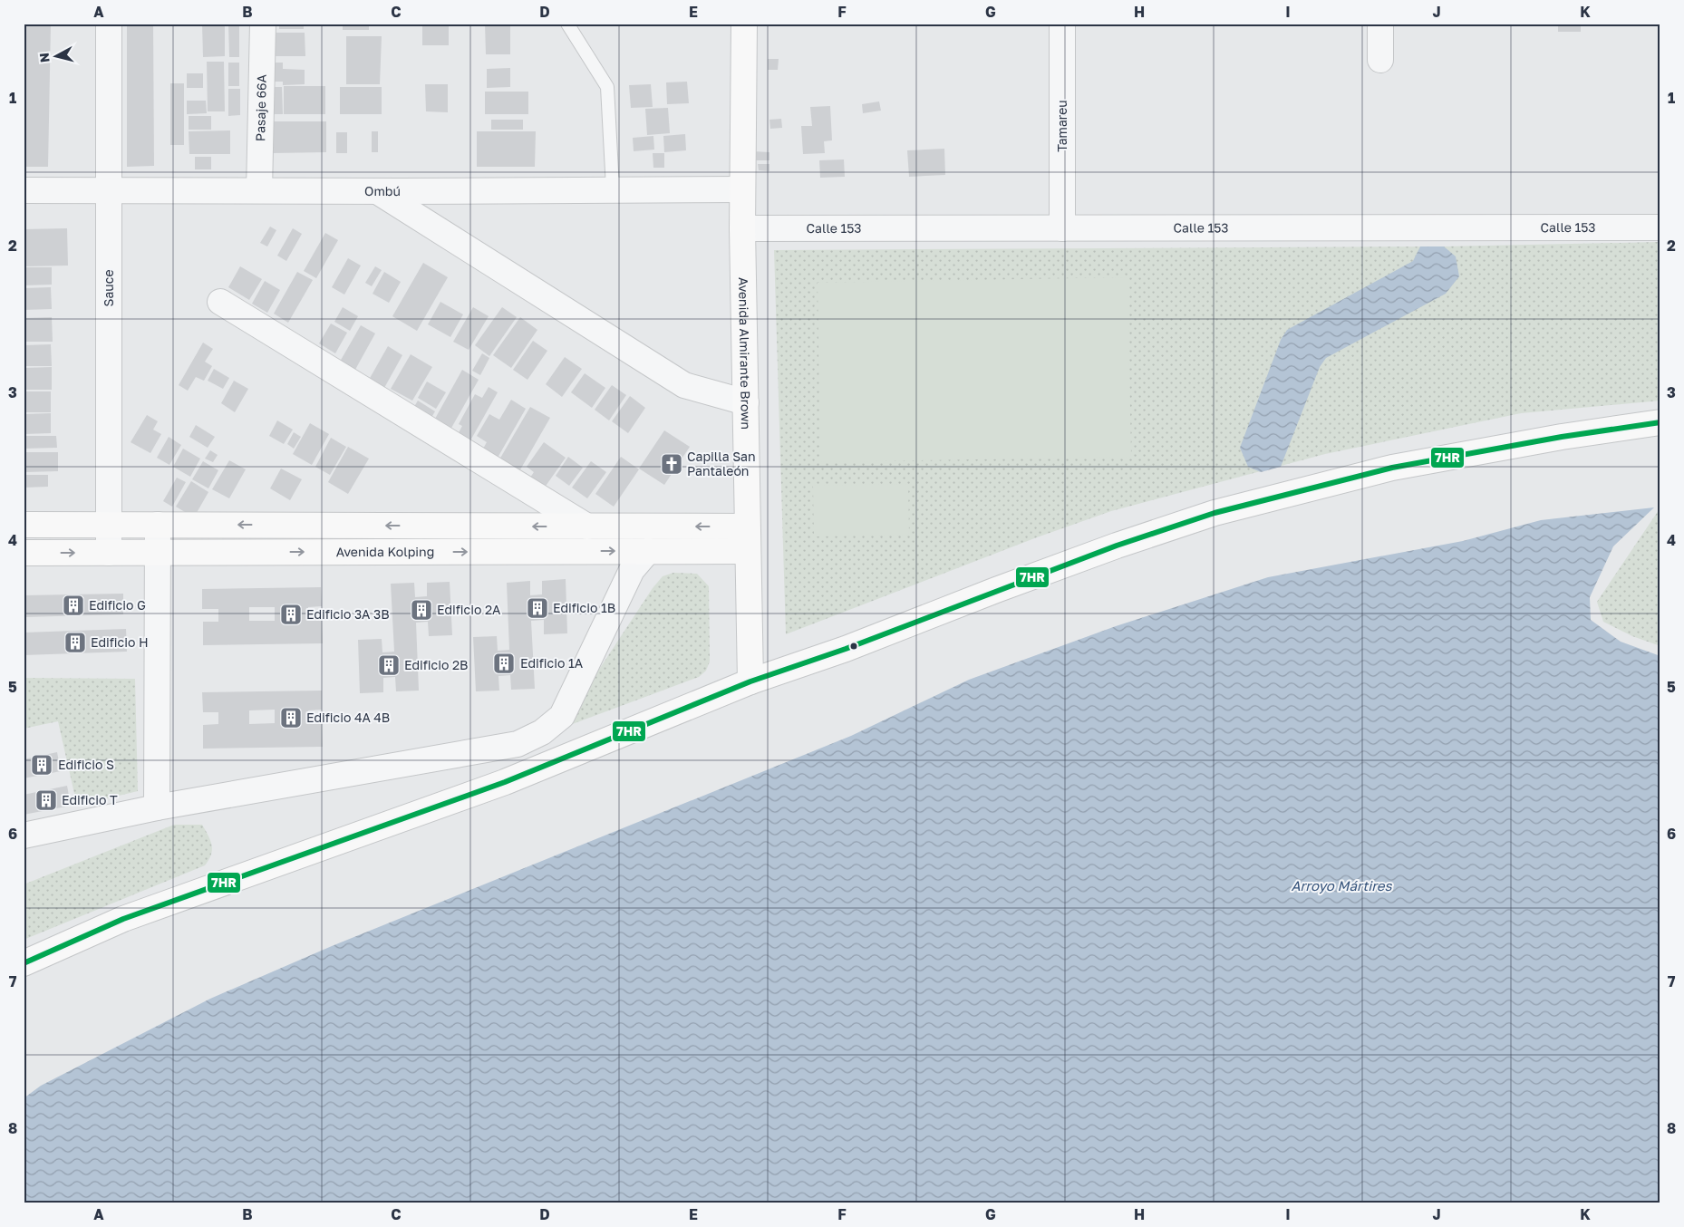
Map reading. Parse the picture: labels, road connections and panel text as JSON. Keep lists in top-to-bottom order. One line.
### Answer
{"streets":{"main road":["Avenida Almirante Brown","Avenida Kolping"],"street":["Pasaje 66A","Tamareu","Ombú","Calle 153","Sauce"]},"crossings":[["Pasaje 66A","Ombú"],["Tamareu","Calle 153"],["Ombú","Sauce"],["Ombú","Avenida Almirante Brown"],["Calle 153","Avenida Almirante Brown"],["Sauce","Avenida Kolping"],["Avenida Almirante Brown","Avenida Kolping"]],"water":["Arroyo Mártires"],"places":{"church":["Capilla San Pantaleón"],"building":["Edificio G","Edificio 1B","Edificio 2A","Edificio 3A 3B","Edificio H","Edificio 1A","Edificio 2B","Edificio 4A 4B","Edificio S","Edificio T"]},"lines":["transit line 7HR"],"north":"left","grid":{"columns":["A","B","C","D","E","F","G","H","I","J","K"],"rows":["1","2","3","4","5","6","7","8"]}}
